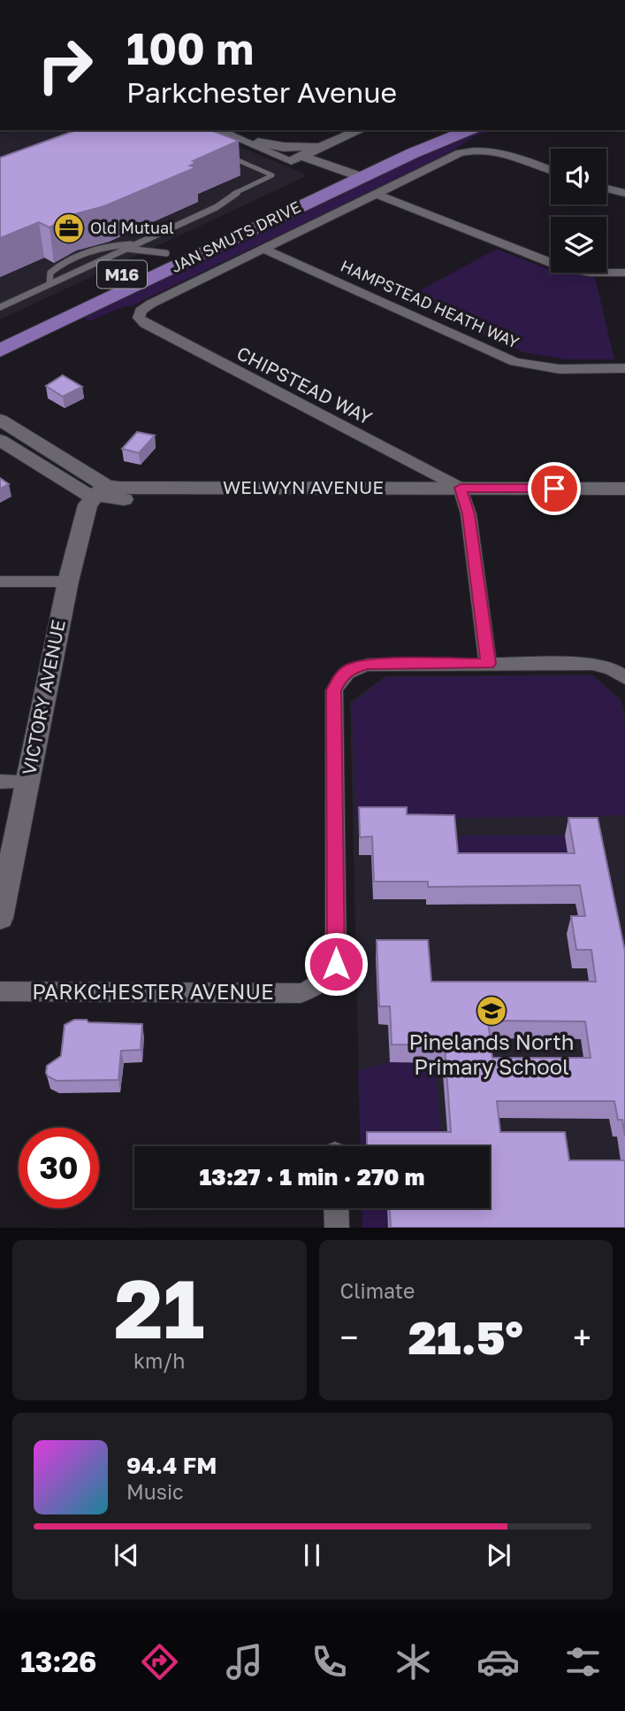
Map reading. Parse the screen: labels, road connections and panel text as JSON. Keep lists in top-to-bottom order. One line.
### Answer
{"streets":{"main road":["JAN SMUTS DRIVE","M16"],"street":["HAMPSTEAD HEATH WAY","CHIPSTEAD WAY","WELWYN AVENUE","VICTORY AVENUE","PARKCHESTER AVENUE"]},"crossings":[["HAMPSTEAD HEATH WAY","CHIPSTEAD WAY"],["CHIPSTEAD WAY","WELWYN AVENUE"],["WELWYN AVENUE","VICTORY AVENUE"]],"places":{"office":["Old Mutual"],"school or university":["Pinelands North Primary School"]},"page":{"turn":["100 m","Parkchester Avenue"],"limit":"30","trip":"13:27 · 1 min · 270 m","tile":[["21","km/h"],"Climate"],"heat":["−","21.5°","+"],"song":["94.4 FM","Music"],"tabs":"13:26"}}
